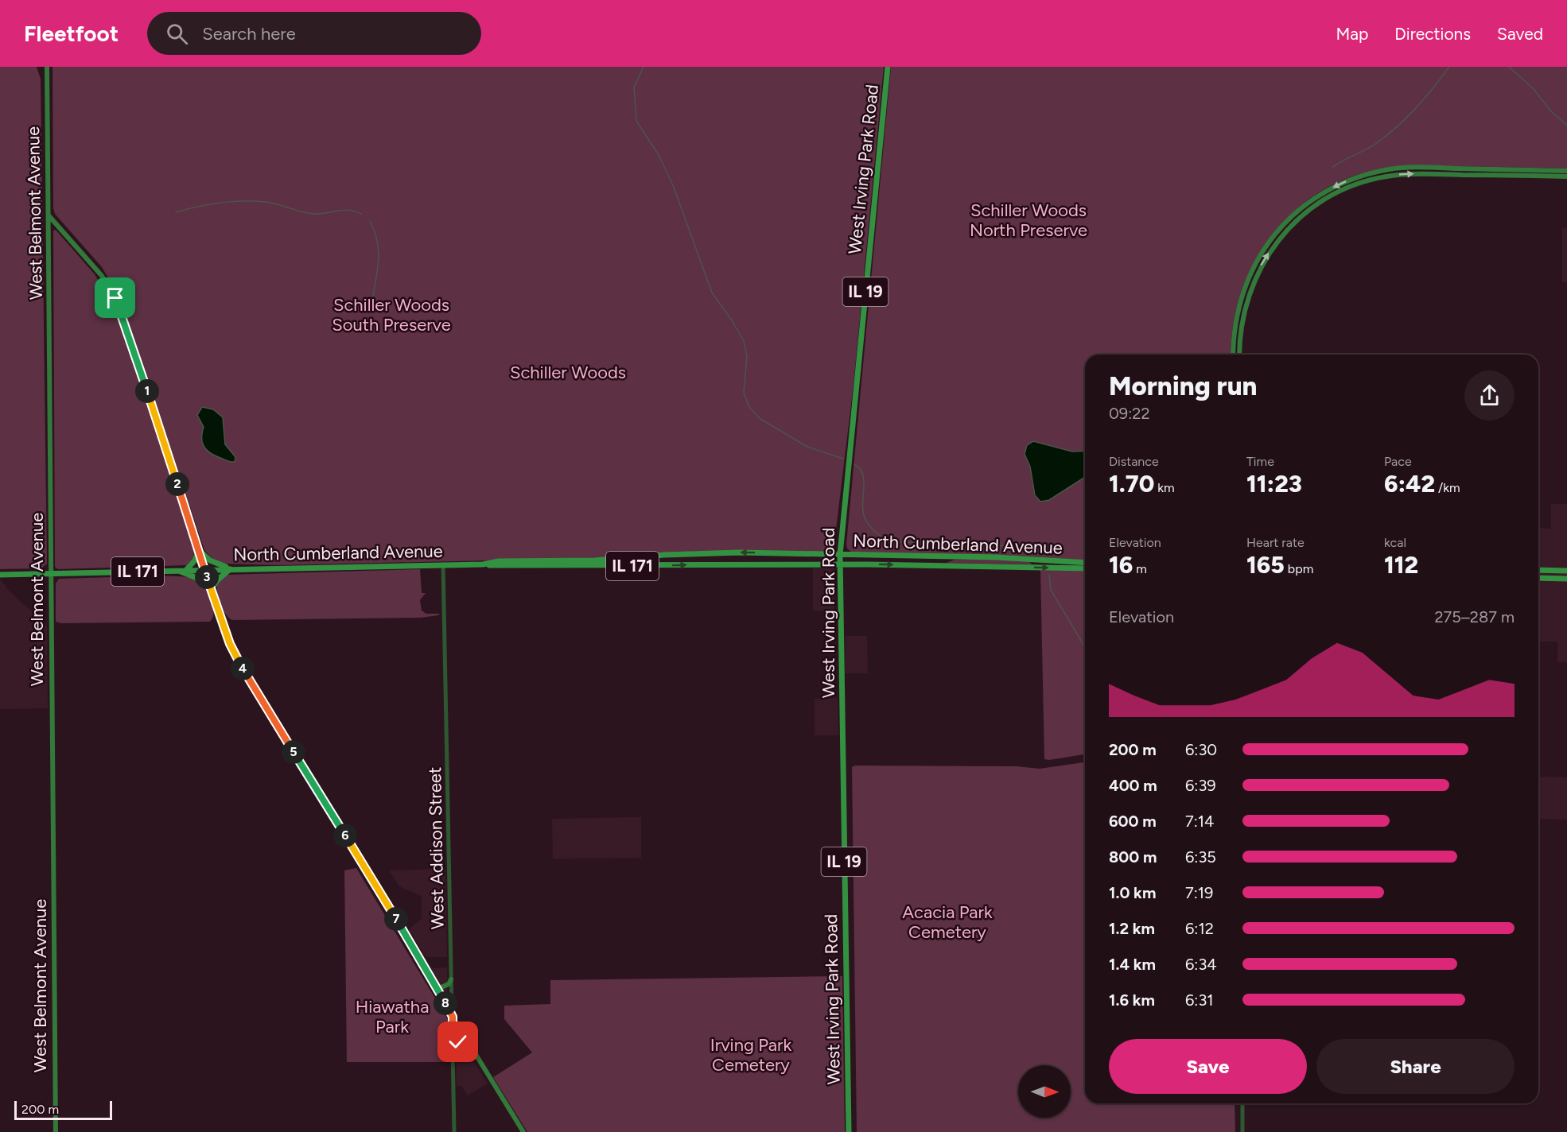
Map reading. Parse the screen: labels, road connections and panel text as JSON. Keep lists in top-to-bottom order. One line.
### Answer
{"streets":{"main road":["West Irving Park Road","West Belmont Avenue","IL 19","North Cumberland Avenue","IL 171"],"street":["West Addison Street"]},"crossings":[["West Irving Park Road","North Cumberland Avenue"],["West Belmont Avenue","North Cumberland Avenue"],["West Belmont Avenue","IL 171"],["North Cumberland Avenue","IL 171"],["North Cumberland Avenue","West Addison Street"]],"parks":["Schiller Woods North Preserve","Schiller Woods South Preserve","Schiller Woods","Acacia Park Cemetery","Hiawatha Park","Irving Park Cemetery"],"scale_bar":"200 m","north":"right","page":{"header":"Fleetfoot","search":"Search here","nav":["Map","Directions","Saved"],"heading":["Morning run","09:22"],"pins":["1","2","3","4","5","6","7","8"],"stats":[["Distance","1.70 km"],["Time","11:23"],["Pace","6:42 /km"],["Elevation","16 m"],["Heart rate","165 bpm"],["kcal","112"]],"chart":["Elevation","275–287 m"],"list":[{"name":"200 m","note":"6:30"},{"name":"400 m","note":"6:39"},{"name":"600 m","note":"7:14"},{"name":"800 m","note":"6:35"},{"name":"1.0 km","note":"7:19"},{"name":"1.2 km","note":"6:12"},{"name":"1.4 km","note":"6:34"},{"name":"1.6 km","note":"6:31"}],"buttons":["Save","Share"],"scale":"200 m"}}
